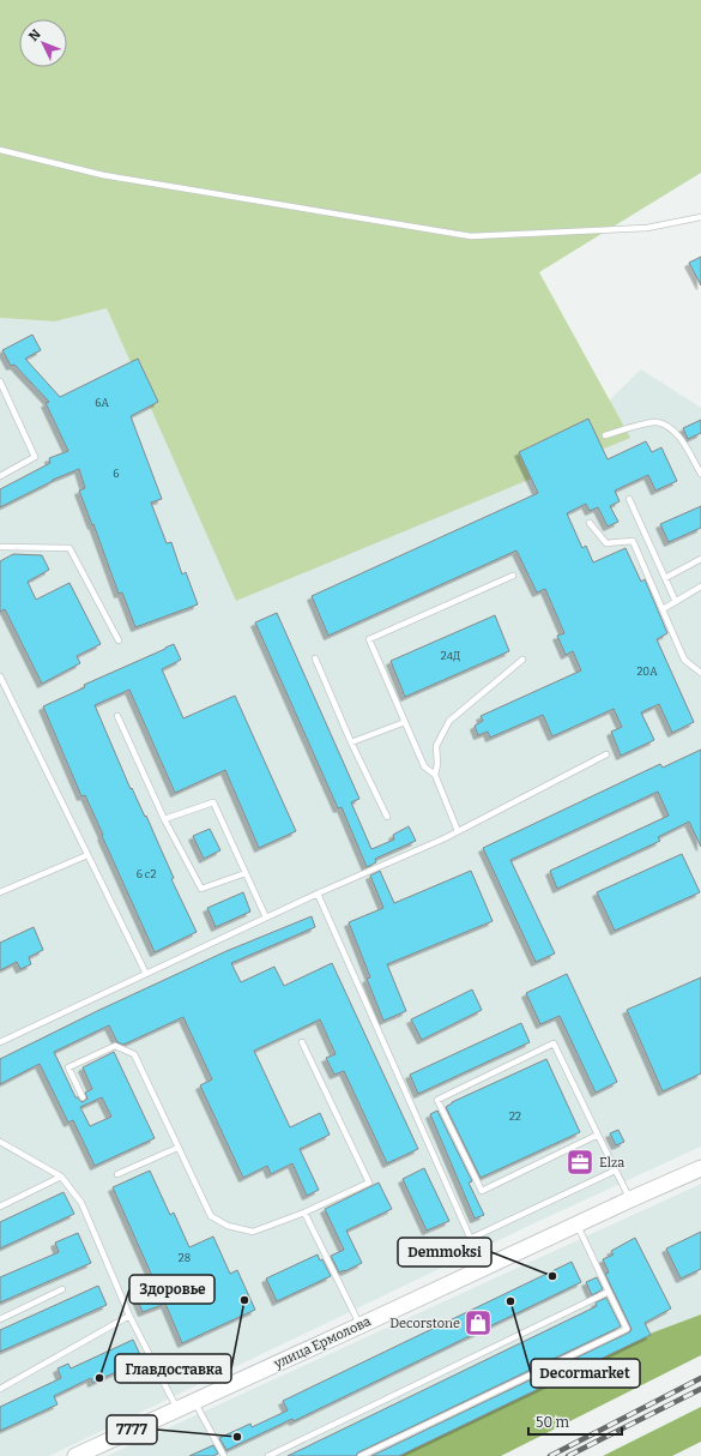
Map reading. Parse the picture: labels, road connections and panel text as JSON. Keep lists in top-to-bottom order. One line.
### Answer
{"streets":{"main road":["улица Ермолова"]},"places":{"office":["Elza"],"other":["Demmoksi","Главдоставка","Decormarket","Здоровье","7777"],"shop":["Decorstone"]},"house_numbers":["6А","6","24Д","20А","6 с2","22","28"],"scale_bar":"50 m","north":"top left"}
